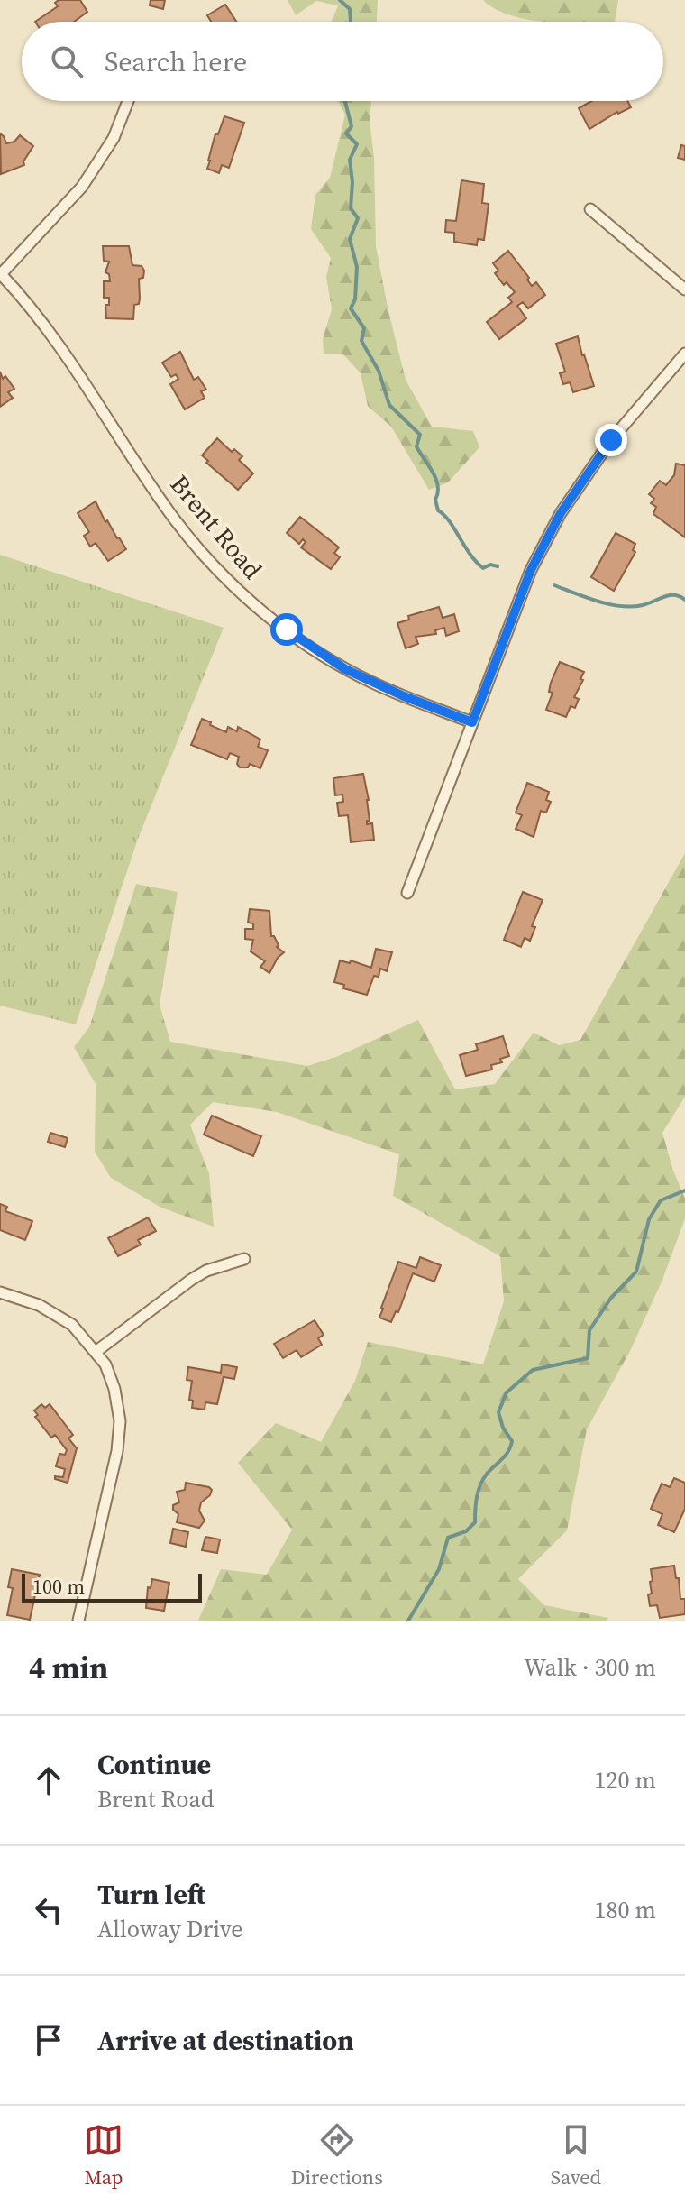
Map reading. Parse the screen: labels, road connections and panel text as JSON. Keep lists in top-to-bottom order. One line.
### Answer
{"streets":{"street":["Brent Road"]},"scale_bar":"100 m","page":{"search":"Search here","scale":"100 m","heading":["4 min","Walk · 300 m"],"list":[["Continue","Brent Road","120 m"],["Turn left","Alloway Drive","180 m"],"Arrive at destination"],"nav":["Map","Directions","Saved"]}}
